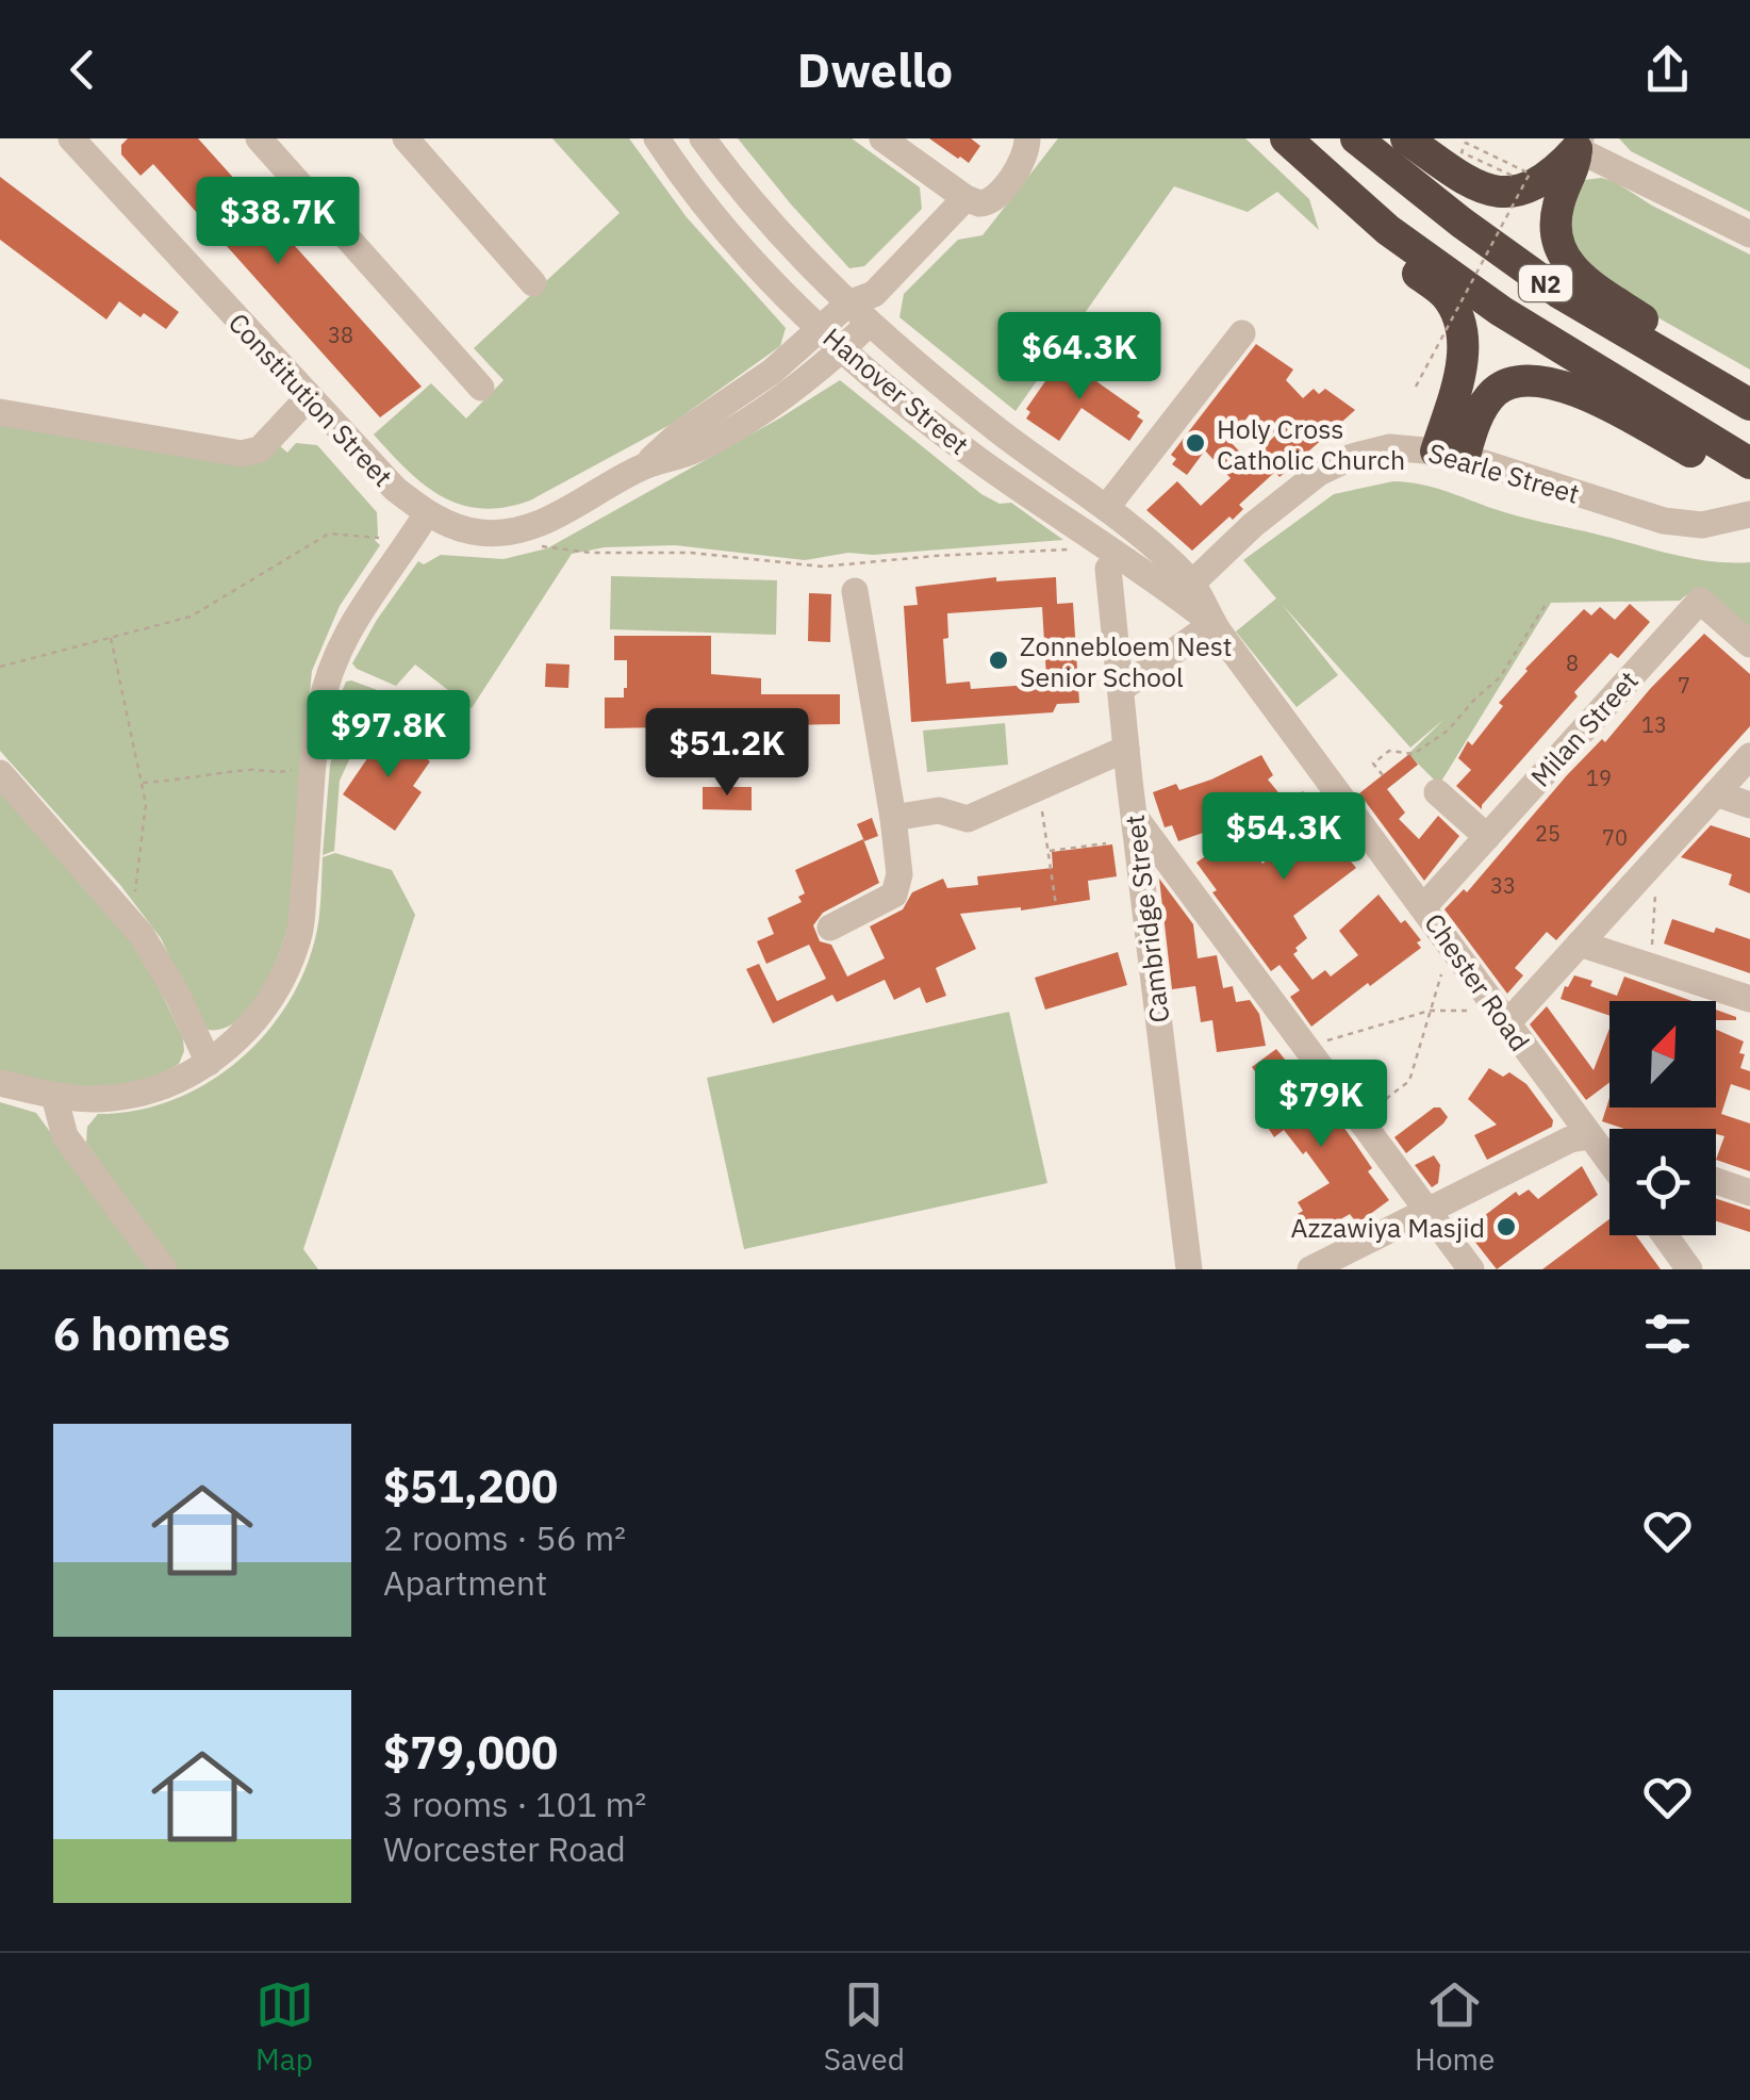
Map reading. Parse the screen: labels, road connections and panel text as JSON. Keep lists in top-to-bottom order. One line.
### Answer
{"streets":{"highway":["N2"],"street":["Hanover Street","Constitution Street","Searle Street","Milan Street","Cambridge Street","Chester Road"]},"crossings":[["Hanover Street","Searle Street"],["Hanover Street","Chester Road"],["Searle Street","Chester Road"],["Milan Street","Chester Road"]],"places":["Holy Cross Catholic Church","Zonnebloem Nest Senior School","Azzawiya Masjid"],"house_numbers":["38","8","7","13","19","25","70","33"],"north":"top right","page":{"header":"Dwello","price":["$38.7K","$64.3K","$97.8K","$51.2K","$54.3K","$79K"],"heading":"6 homes","list":[{"name":"$51,200","note":"2 rooms · 56 m² · Apartment"},{"name":"$79,000","note":"3 rooms · 101 m² · Worcester Road"}],"tabs":["Map","Saved","Home"]}}
